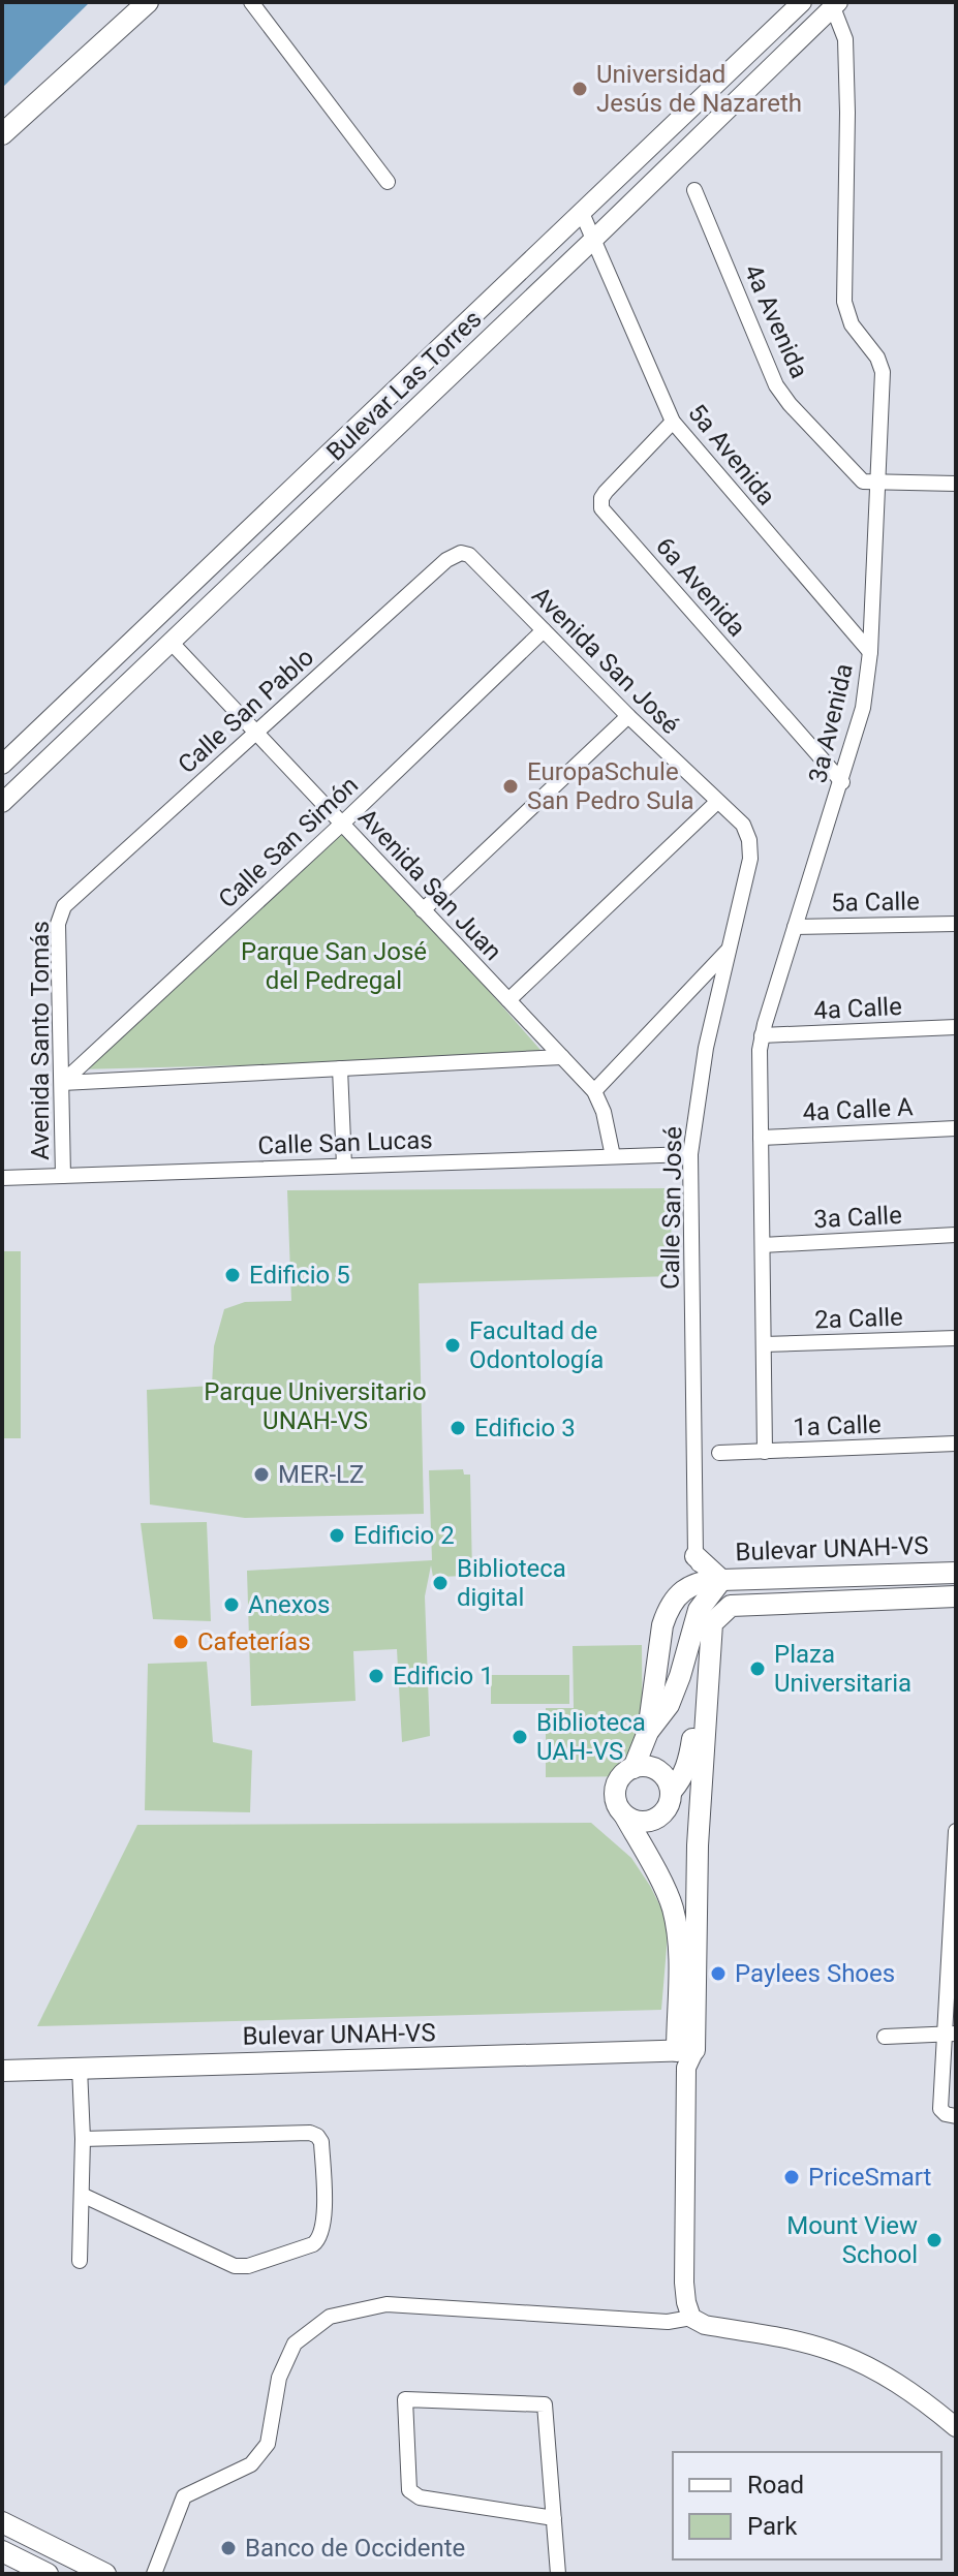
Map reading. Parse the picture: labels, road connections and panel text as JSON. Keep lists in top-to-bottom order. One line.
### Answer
{"streets":{"main road":["Bulevar UNAH-VS"],"street":["4a Avenida","Bulevar Las Torres","5a Avenida","6a Avenida","Avenida San José","Calle San Pablo","3a Avenida","Calle San Simón","Avenida San Juan","5a Calle","4a Calle","Avenida Santo Tomás","4a Calle A","Calle San Lucas","Calle San José","3a Calle","2a Calle","1a Calle"]},"crossings":[["4a Avenida","3a Avenida"],["Bulevar Las Torres","5a Avenida"],["Bulevar Las Torres","3a Avenida"],["Bulevar Las Torres","Avenida San Juan"],["5a Avenida","6a Avenida"],["5a Avenida","3a Avenida"],["6a Avenida","3a Avenida"],["Avenida San José","Calle San Pablo"],["Avenida San José","Calle San Simón"],["Avenida San José","Calle San José"],["Calle San Pablo","Avenida San Juan"],["Calle San Pablo","Avenida Santo Tomás"],["3a Avenida","5a Calle"],["3a Avenida","4a Calle"],["3a Avenida","4a Calle A"],["3a Avenida","3a Calle"],["3a Avenida","2a Calle"],["3a Avenida","1a Calle"],["Calle San Simón","Avenida San Juan"],["Calle San Simón","Avenida Santo Tomás"],["Avenida San Juan","Calle San Lucas"],["Avenida Santo Tomás","Calle San Lucas"],["Calle San Lucas","Calle San José"],["Calle San José","1a Calle"]],"parks":["Parque San José del Pedregal","Parque Universitario UNAH-VS"],"places":["Universidad Jesús de Nazareth","EuropaSchule San Pedro Sula","Edificio 5","Facultad de Odontología","Edificio 3","MER-LZ","Edificio 2","Biblioteca digital","Anexos","Cafeterías","Plaza Universitaria","Edificio 1","Biblioteca UAH-VS","Paylees Shoes","PriceSmart","Mount View School","Banco de Occidente"],"legend":["Road","Park"]}
